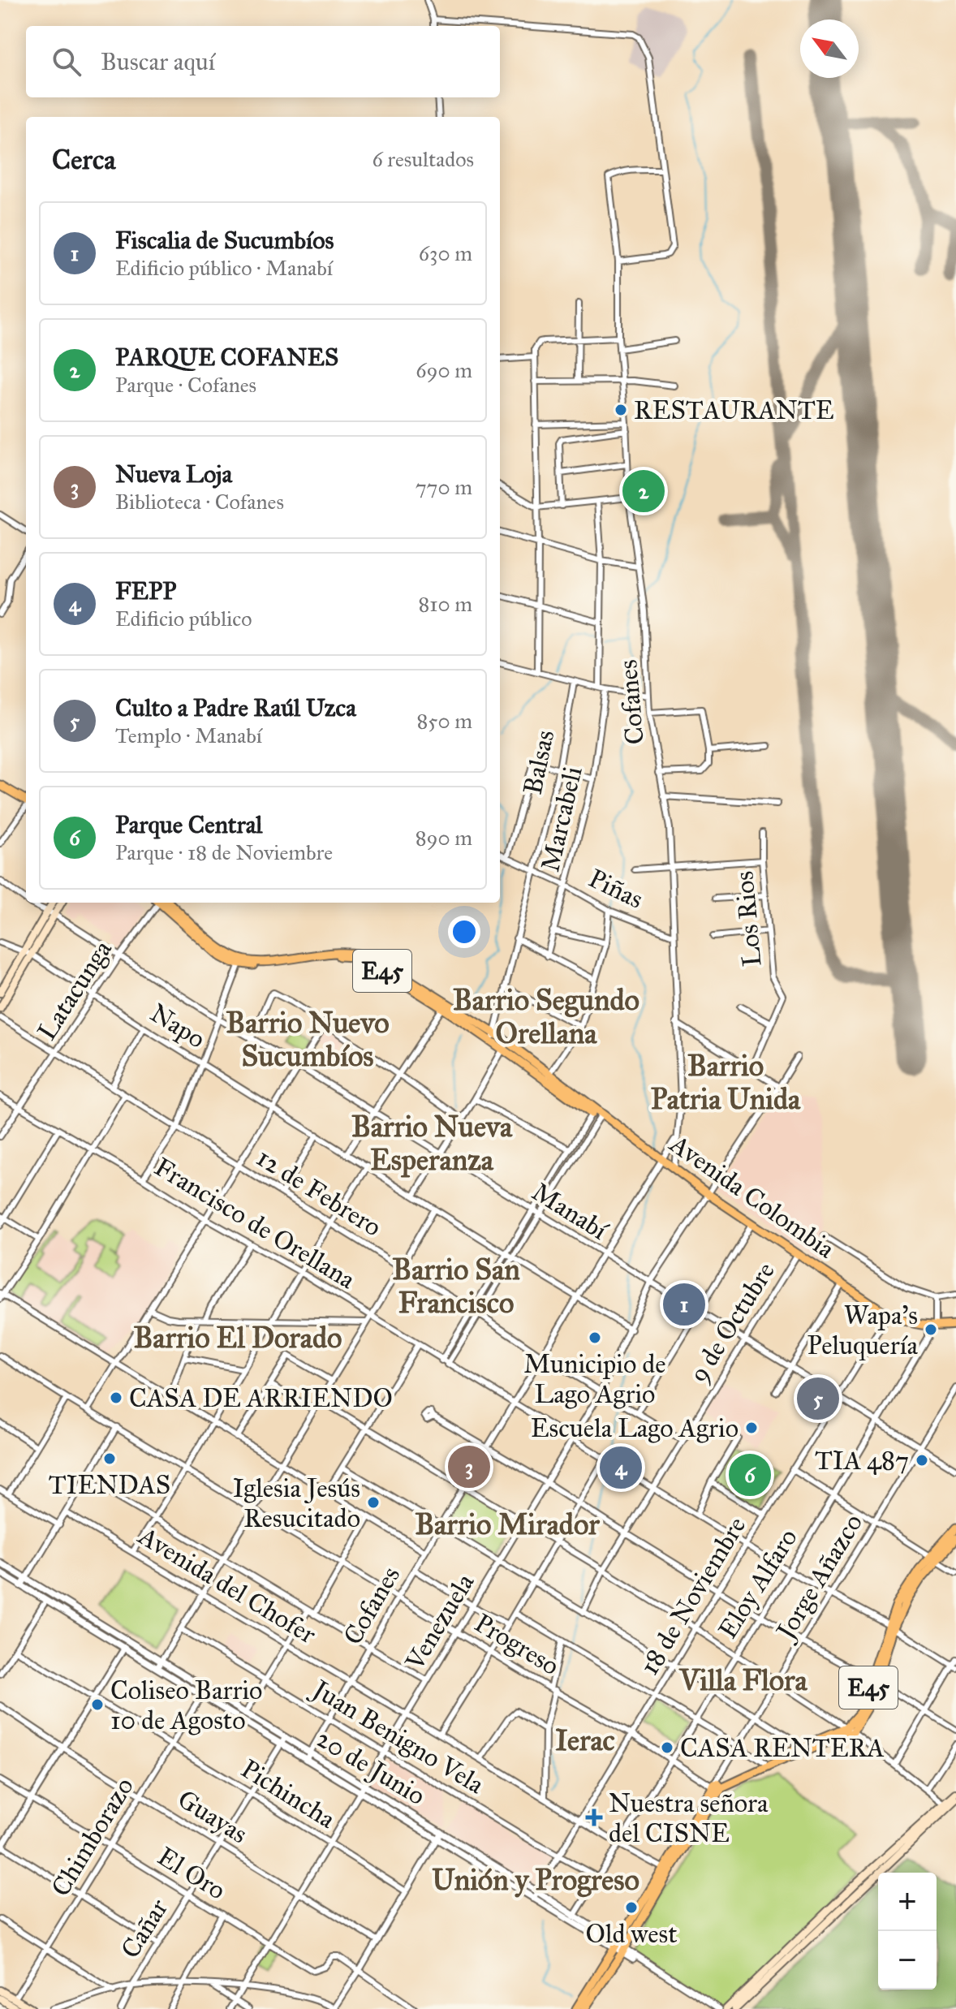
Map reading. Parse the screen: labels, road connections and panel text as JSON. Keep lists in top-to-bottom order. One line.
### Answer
{"streets":{"main road":["E45","Avenida Colombia"],"street":["Cofanes","Balsas","Marcabeli","Piñas","Los Rios","Latacunga","Napo","12 de Febrero","Manabí","Francisco de Orellana","9 de Octubre","Jorge Añazco","Eloy Alfaro","Avenida del Chofer","18 de Noviembre","Venezuela","Progreso","Juan Benigno Vela","20 de Junio","Pichincha","Guayas","Chimborazo","El Oro","Cañar"]},"crossings":[["Cofanes","Piñas"],["Cofanes","Napo"],["Cofanes","12 de Febrero"],["Cofanes","Avenida Colombia"],["Cofanes","Manabí"],["Cofanes","Francisco de Orellana"],["Cofanes","Avenida del Chofer"],["Cofanes","Progreso"],["Cofanes","Juan Benigno Vela"],["Cofanes","20 de Junio"],["Balsas","Piñas"],["Balsas","Avenida Colombia"],["Marcabeli","Piñas"],["E45","Francisco de Orellana"],["E45","Jorge Añazco"],["E45","Progreso"],["Latacunga","Napo"],["Latacunga","12 de Febrero"],["Latacunga","Manabí"],["Latacunga","Francisco de Orellana"],["Napo","Venezuela"],["12 de Febrero","Venezuela"],["Avenida Colombia","9 de Octubre"],["Avenida Colombia","Eloy Alfaro"],["Avenida Colombia","18 de Noviembre"],["Avenida Colombia","Venezuela"],["Manabí","9 de Octubre"],["Manabí","Jorge Añazco"],["Manabí","Eloy Alfaro"],["Manabí","18 de Noviembre"],["Manabí","Venezuela"],["Francisco de Orellana","9 de Octubre"],["Francisco de Orellana","Jorge Añazco"],["Francisco de Orellana","Eloy Alfaro"],["Francisco de Orellana","18 de Noviembre"],["Francisco de Orellana","Venezuela"],["Jorge Añazco","Progreso"],["Eloy Alfaro","Avenida del Chofer"],["Eloy Alfaro","Progreso"],["Eloy Alfaro","Juan Benigno Vela"],["Eloy Alfaro","20 de Junio"],["Avenida del Chofer","18 de Noviembre"],["Avenida del Chofer","Venezuela"],["18 de Noviembre","Progreso"],["18 de Noviembre","Juan Benigno Vela"],["18 de Noviembre","20 de Junio"],["Venezuela","Progreso"],["Venezuela","Juan Benigno Vela"],["Venezuela","20 de Junio"],["Venezuela","Pichincha"],["Venezuela","Guayas"],["Venezuela","El Oro"],["20 de Junio","Chimborazo"],["20 de Junio","Cañar"],["Pichincha","Chimborazo"],["Pichincha","Cañar"],["Guayas","Chimborazo"],["Guayas","Cañar"],["Chimborazo","El Oro"],["El Oro","Cañar"]],"districts":["Barrio Segundo Orellana","Barrio Nuevo Sucumbíos","Barrio Patria Unida","Barrio Nueva Esperanza","Barrio San Francisco","Barrio El Dorado","Barrio Mirador","Villa Flora","Ierac","Unión y Progreso"],"places":{"other":["RESTAURANTE","Wapa's Peluquería","Municipio de Lago Agrio","CASA DE ARRIENDO","Escuela Lago Agrio","TIENDAS","TIA 487","Iglesia Jesús Resucitado","Coliseo Barrio 10 de Agosto","CASA RENTERA","Old west"],"health":["Nuestra señora del CISNE"]},"north":"top left","page":{"search":"Buscar aquí","heading":["Cerca","6 resultados"],"list":[{"mark":"1","name":"Fiscalia de Sucumbíos","note":"Edificio público · Manabí","value":"630 m"},{"mark":"2","name":"PARQUE COFANES","note":"Parque · Cofanes","value":"690 m"},{"mark":"3","name":"Nueva Loja","note":"Biblioteca · Cofanes","value":"770 m"},{"mark":"4","name":"FEPP","note":"Edificio público","value":"810 m"},{"mark":"5","name":"Culto a Padre Raúl Uzca","note":"Templo · Manabí","value":"850 m"},{"mark":"6","name":"Parque Central","note":"Parque · 18 de Noviembre","value":"890 m"}],"pins":["2","1","5","3","4","6"],"map_buttons":["+","−"]}}
